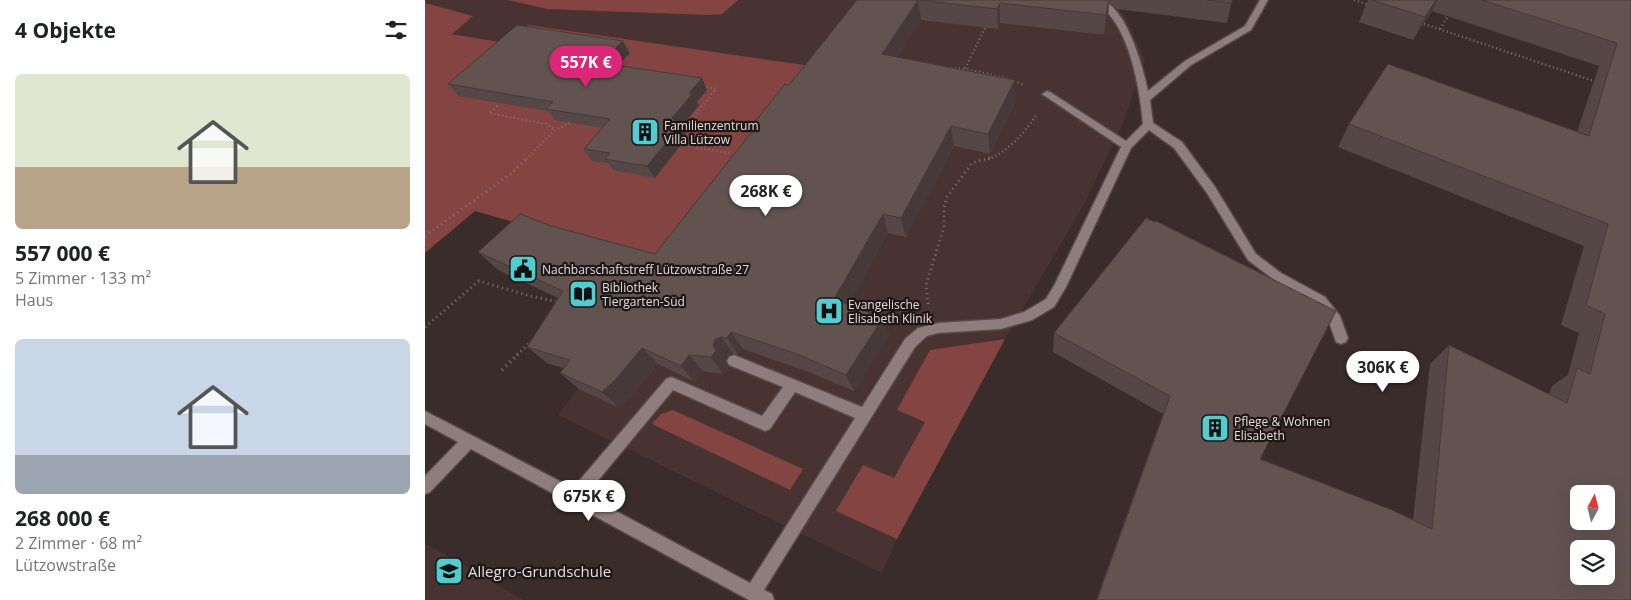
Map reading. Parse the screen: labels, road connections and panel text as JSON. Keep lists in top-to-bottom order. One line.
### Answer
{"places":{"building":["Familienzentrum Villa Lützow","Pflege & Wohnen Elisabeth"],"public building":["Nachbarschaftstreff Lützowstraße 27"],"library":["Bibliothek Tiergarten-Süd"],"hospital":["Evangelische Elisabeth Klinik"],"school or university":["Allegro-Grundschule"]},"north":"top","page":{"heading":"4 Objekte","price":["557K €","268K €","306K €","675K €"],"list":[{"name":"557 000 €","note":"5 Zimmer · 133 m² · Haus"},{"name":"268 000 €","note":"2 Zimmer · 68 m² · Lützowstraße"}]}}
